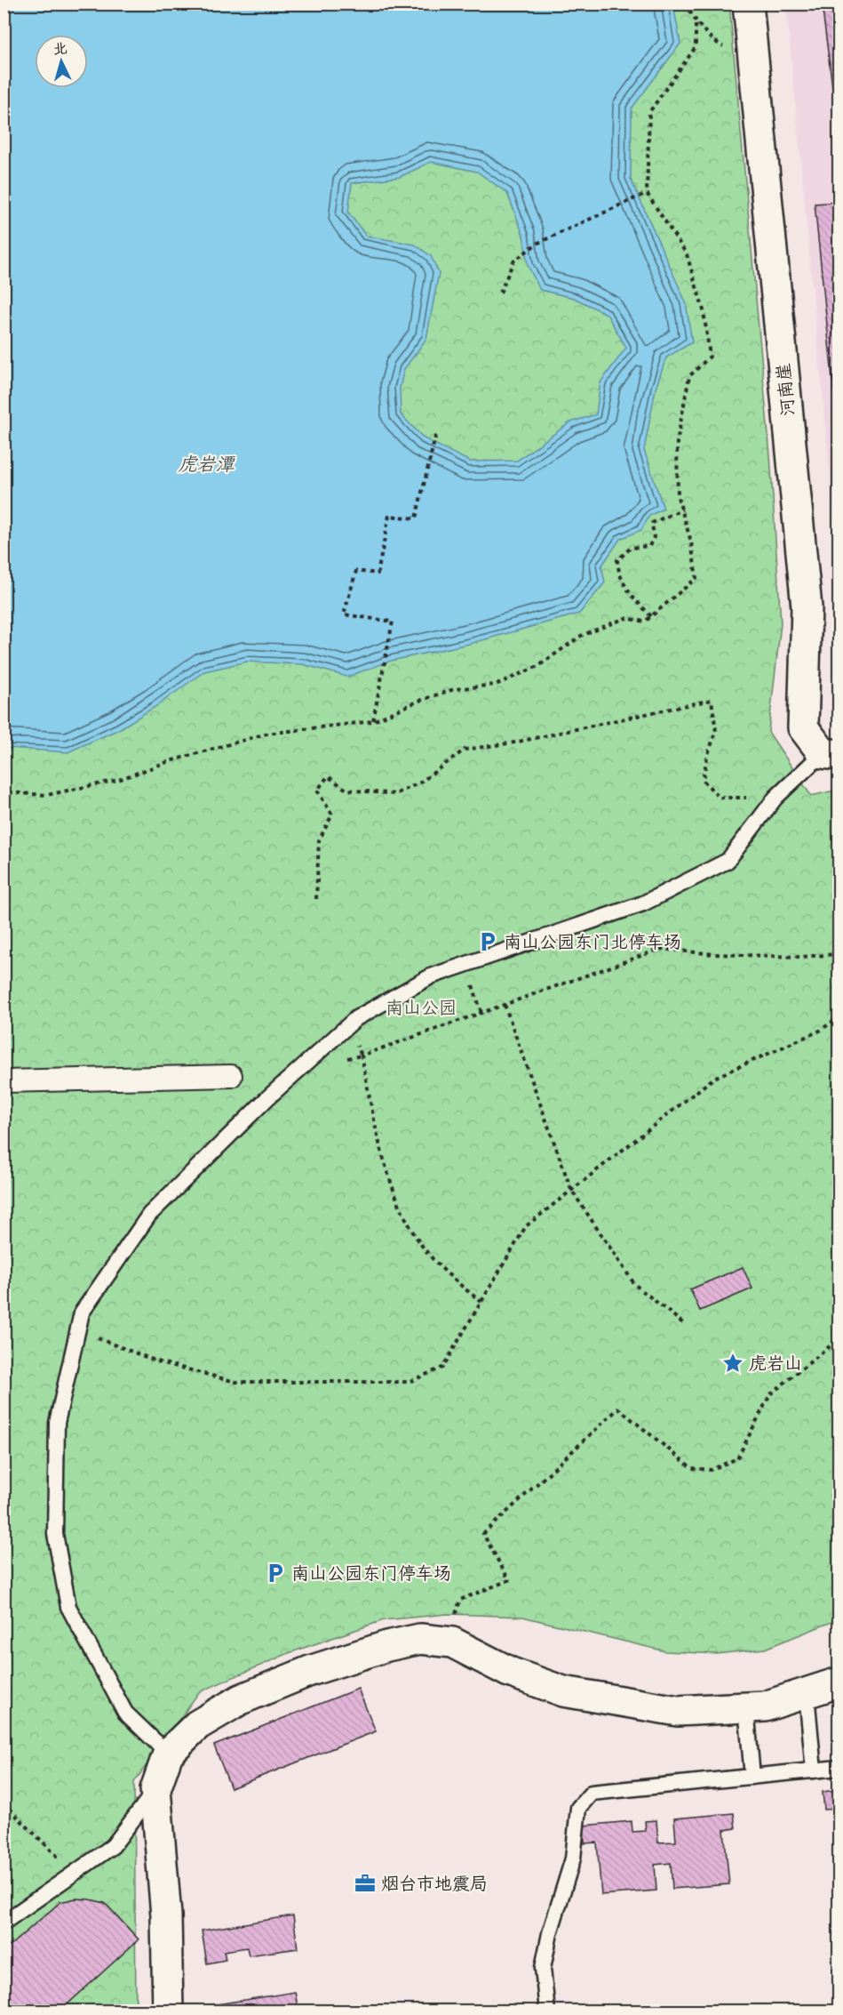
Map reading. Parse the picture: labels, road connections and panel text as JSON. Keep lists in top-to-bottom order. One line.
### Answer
{"streets":{"street":["河南崖"]},"water":["虎岩潭"],"parks":["南山公园"],"places":{"parking":["南山公园东门北停车场","南山公园东门停车场"],"place":["虎岩山"],"office":["烟台市地震局"]},"north":"top"}
